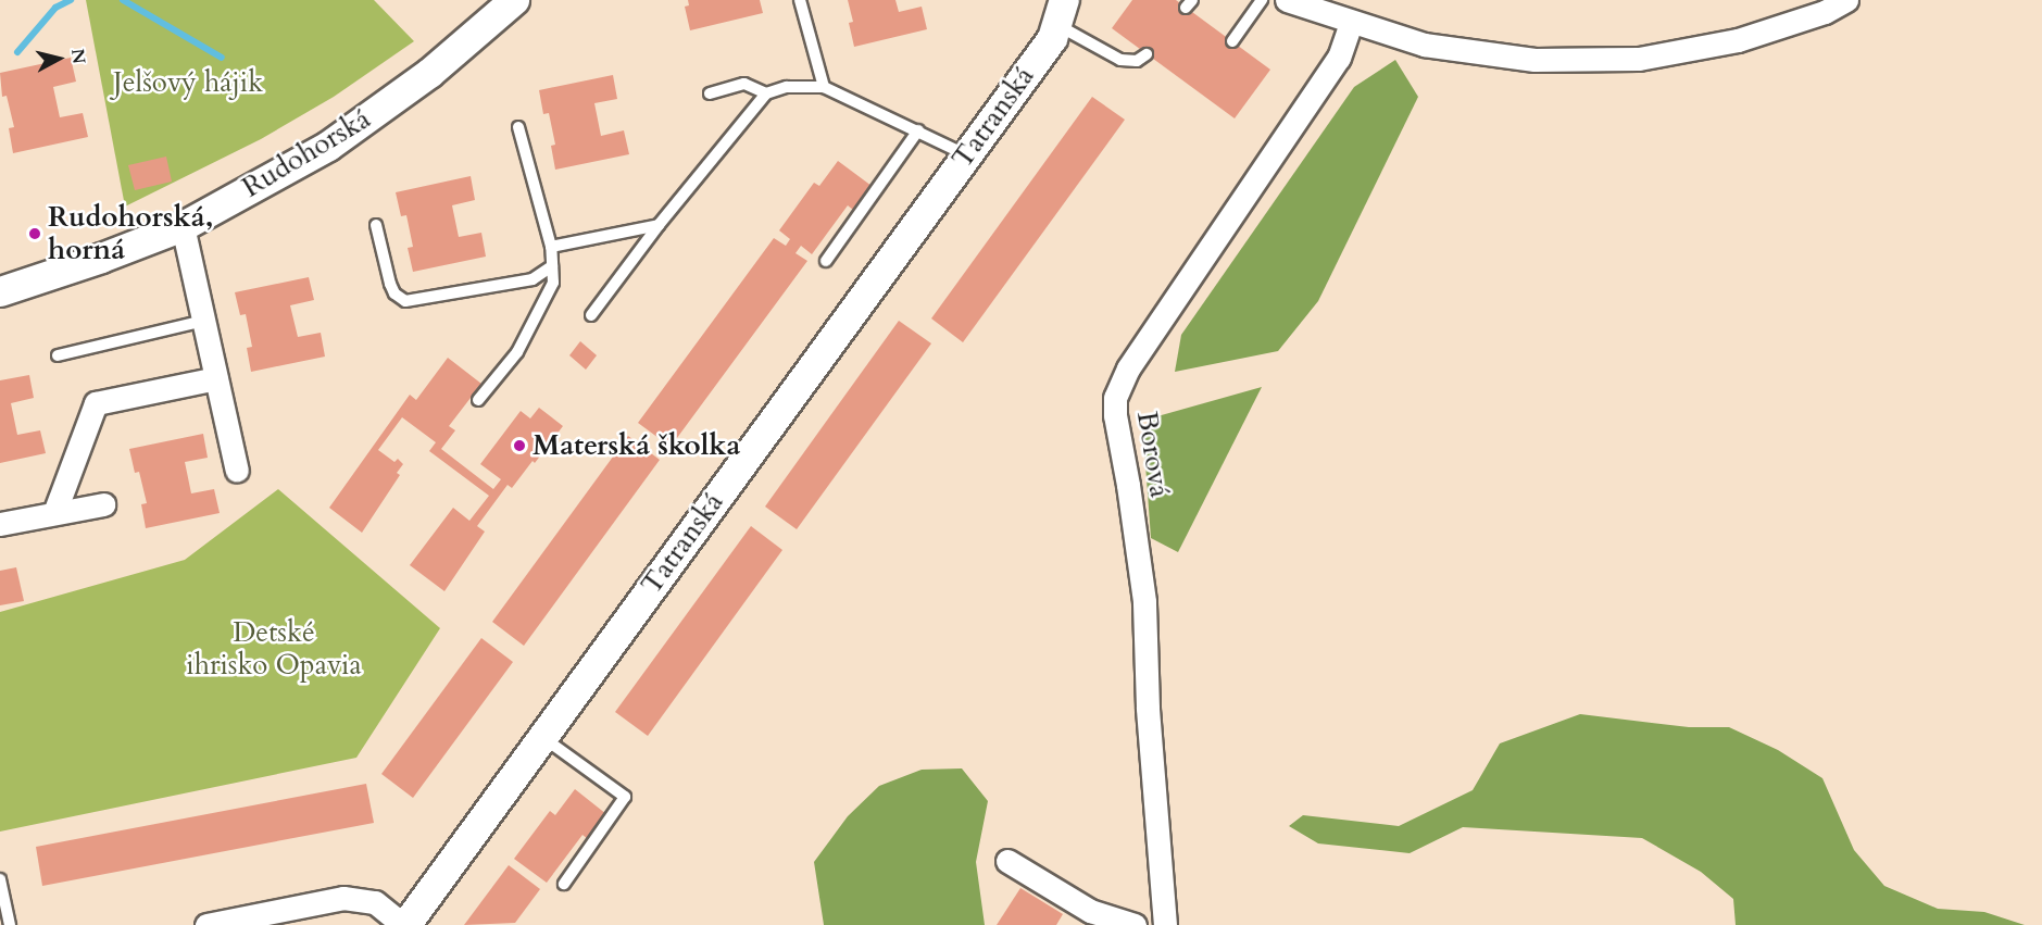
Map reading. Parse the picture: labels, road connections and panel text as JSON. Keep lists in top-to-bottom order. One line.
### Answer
{"streets":{"street":["Tatranská","Rudohorská","Borová"]},"parks":["Jelšový hájik","Detské ihrisko Opavia"],"places":["Rudohorská, horná","Materská školka"],"north":"right"}
